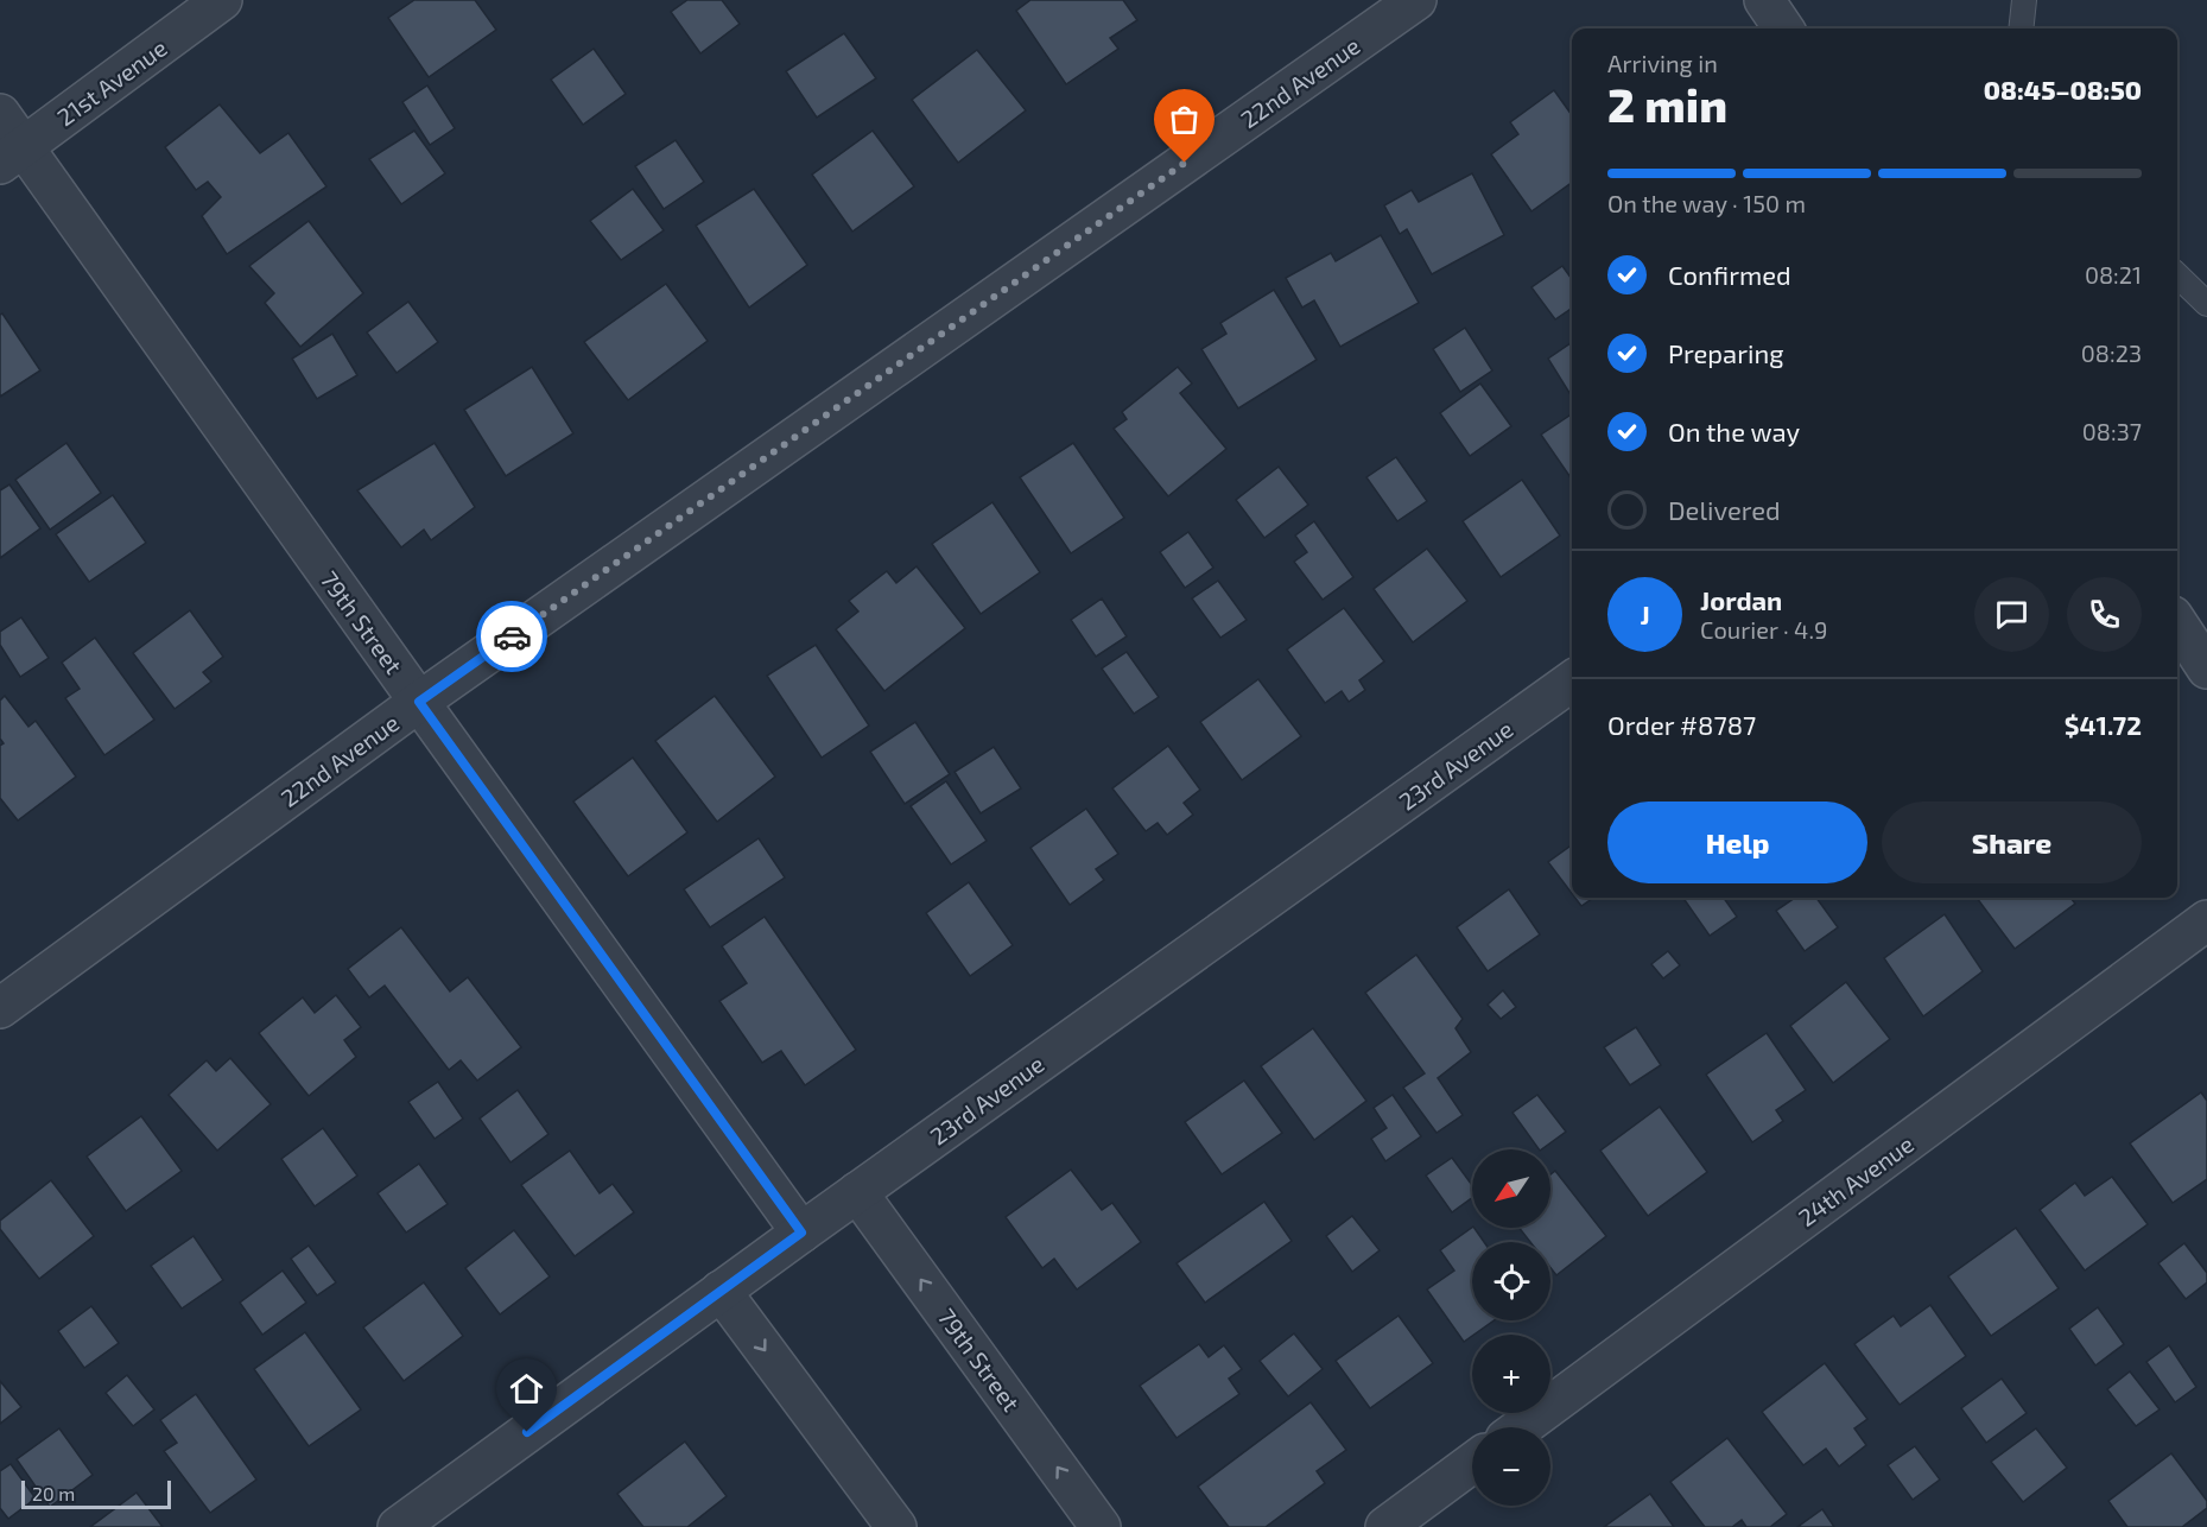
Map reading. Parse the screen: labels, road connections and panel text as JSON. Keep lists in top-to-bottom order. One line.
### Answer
{"streets":{"street":["21st Avenue","22nd Avenue","79th Street","23rd Avenue","24th Avenue"]},"crossings":[["21st Avenue","79th Street"],["22nd Avenue","79th Street"],["79th Street","23rd Avenue"]],"scale_bar":"20 m","north":"bottom left","page":{"heading":["2 min","Arriving in","08:45–08:50"],"panel":["Jordan","Courier · 4.9","Order #8787","$41.72"],"bar":"On the way · 150 m","list":[["Confirmed","08:21"],["Preparing","08:23"],["On the way","08:37"],"Delivered"],"round":"J","buttons":["Help","Share"],"map_buttons":["+","−"],"scale":"20 m"}}
